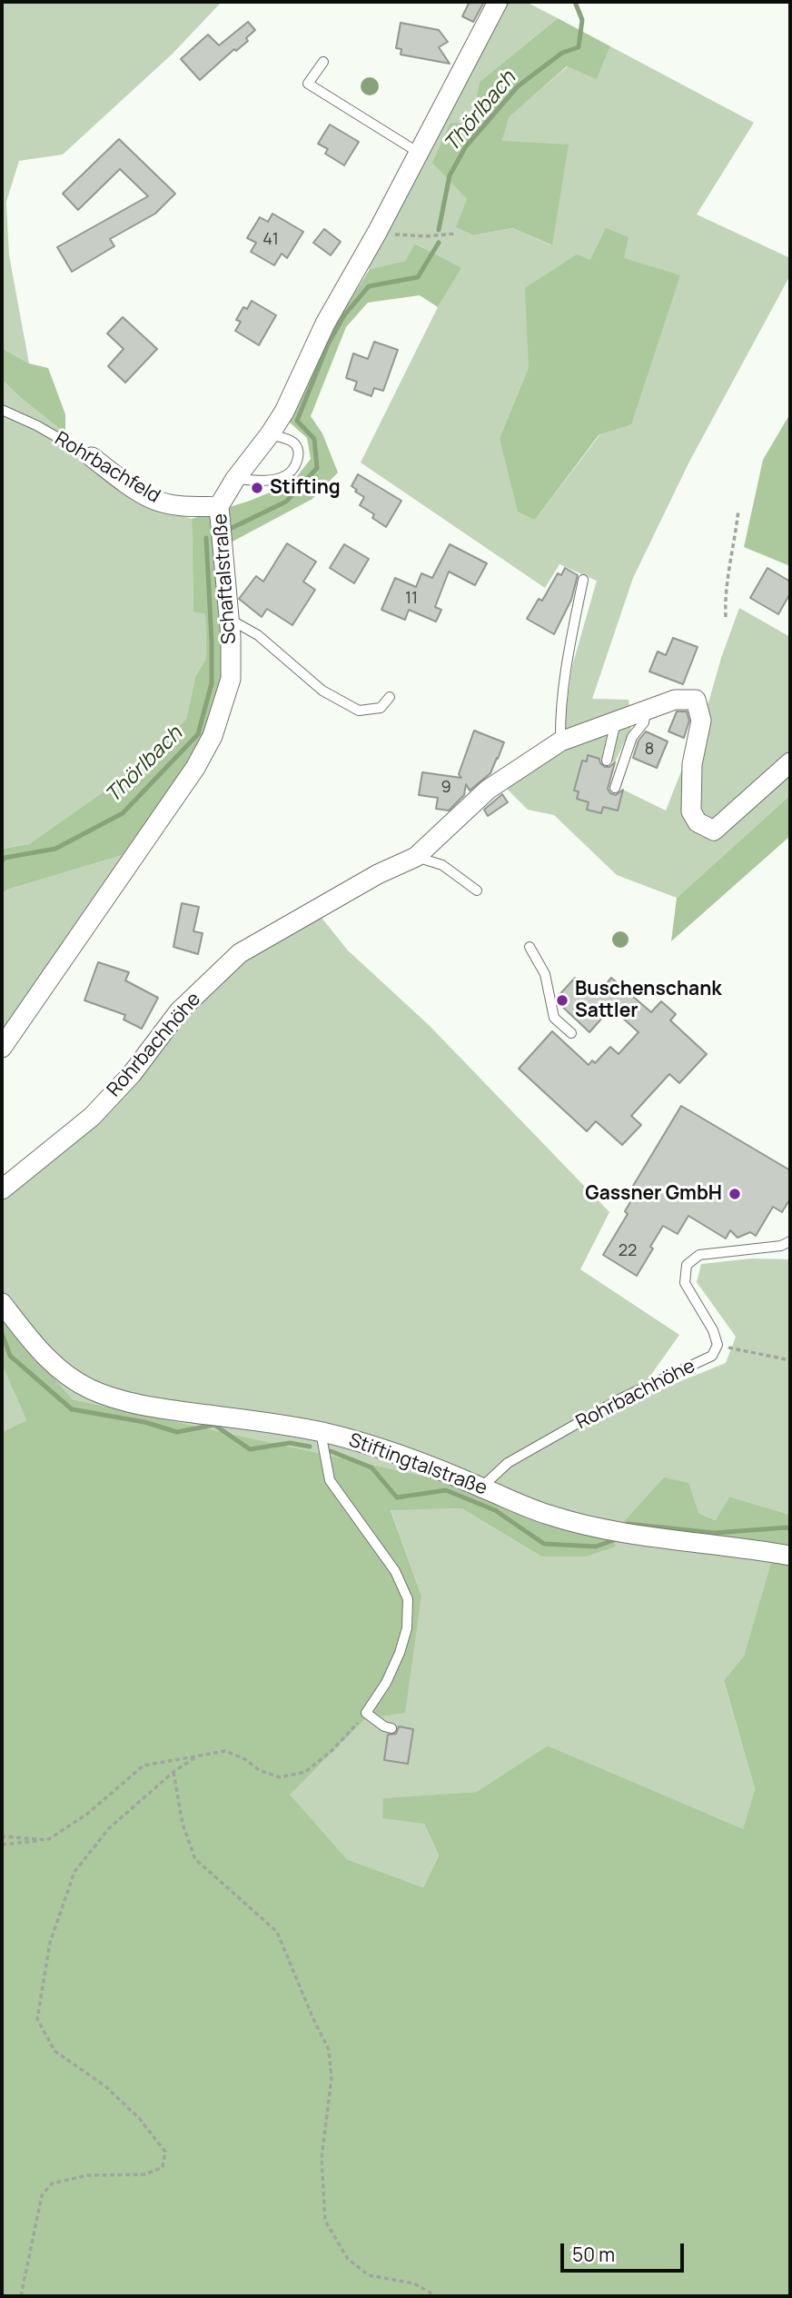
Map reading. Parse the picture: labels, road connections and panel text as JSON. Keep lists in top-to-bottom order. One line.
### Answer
{"streets":{"street":["Rohrbachfeld","Schaftalstraße","Rohrbachhöhe","Stiftingtalstraße"]},"crossings":[["Rohrbachfeld","Schaftalstraße"],["Rohrbachhöhe","Stiftingtalstraße"]],"water":["Thörlbach"],"places":["Stifting","Buschenschank Sattler","Gassner GmbH"],"house_numbers":["41","11","8","9","22"],"scale_bar":"50 m"}
